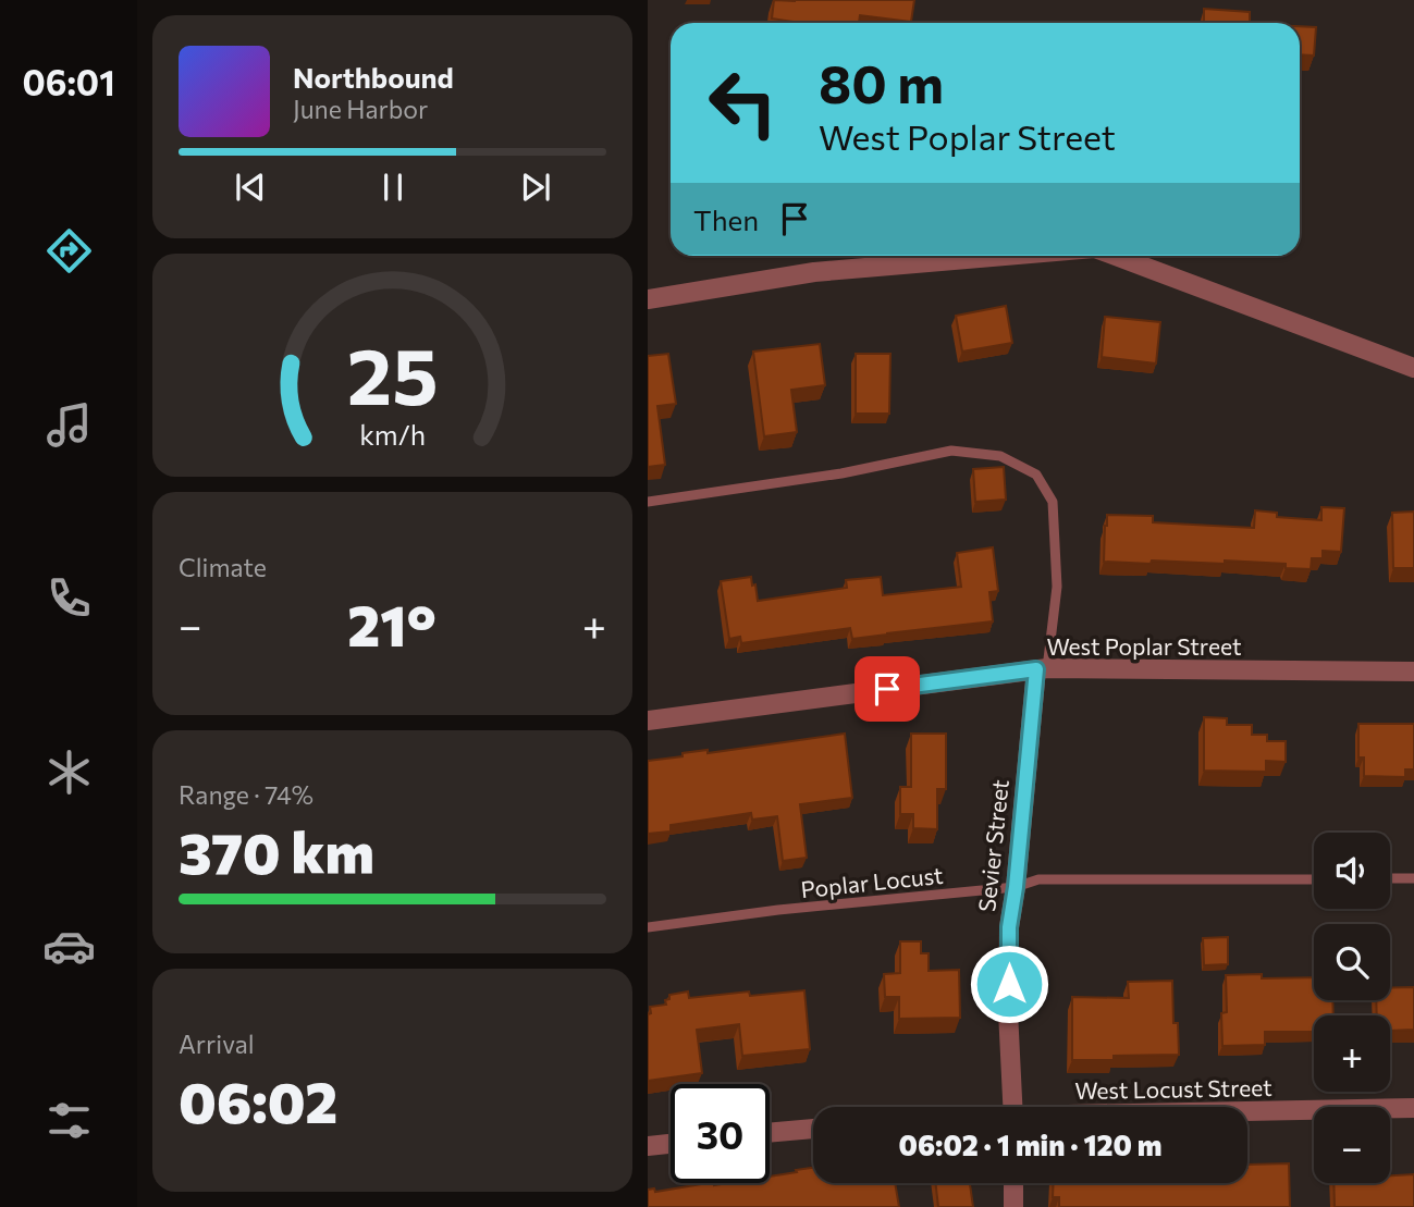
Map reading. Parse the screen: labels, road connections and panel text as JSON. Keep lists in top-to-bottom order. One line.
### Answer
{"streets":{"street":["West Poplar Street","Sevier Street","West Locust Street"],"lane":["Poplar Locust"]},"crossings":[["West Poplar Street","Sevier Street"],["Sevier Street","Poplar Locust"]],"page":{"tabs":"06:01","turn":["80 m","West Poplar Street"],"song":["Northbound","June Harbor"],"then":"Then","tile":["Climate",["Range · 74%","370 km"],["Arrival","06:02"]],"heat":["−","21°","+"],"map_buttons":["+","−"],"limit":"30","trip":"06:02 · 1 min · 120 m","gauge":["25","km/h"]}}
